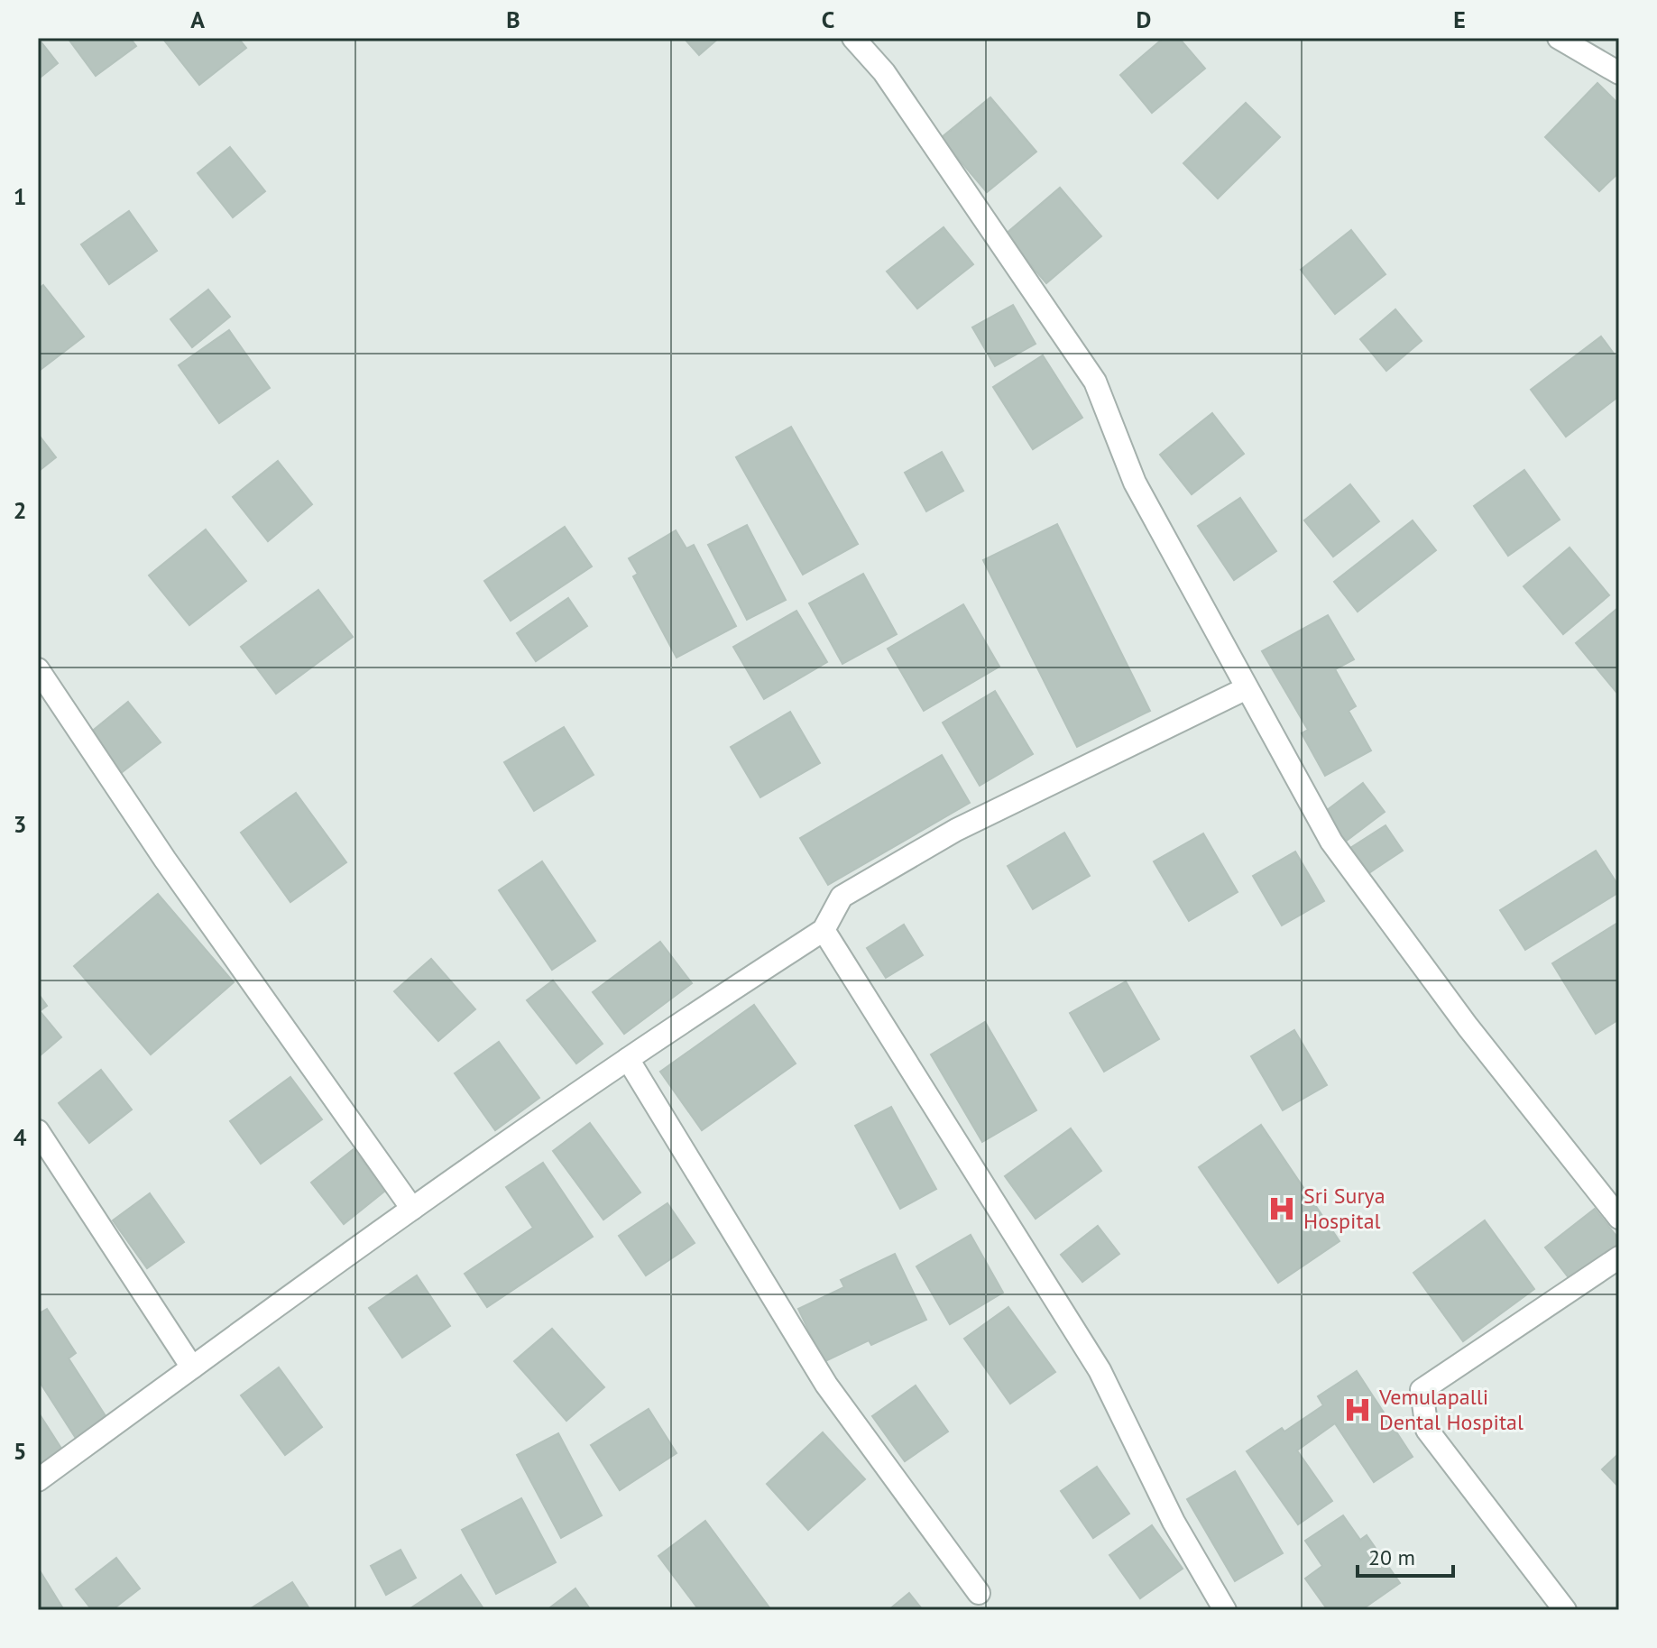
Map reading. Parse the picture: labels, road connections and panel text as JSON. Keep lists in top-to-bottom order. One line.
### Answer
{"places":{"hospital":["Sri Surya Hospital","Vemulapalli Dental Hospital"]},"scale_bar":"20 m","grid":{"columns":["A","B","C","D","E"],"rows":["1","2","3","4","5"]}}
